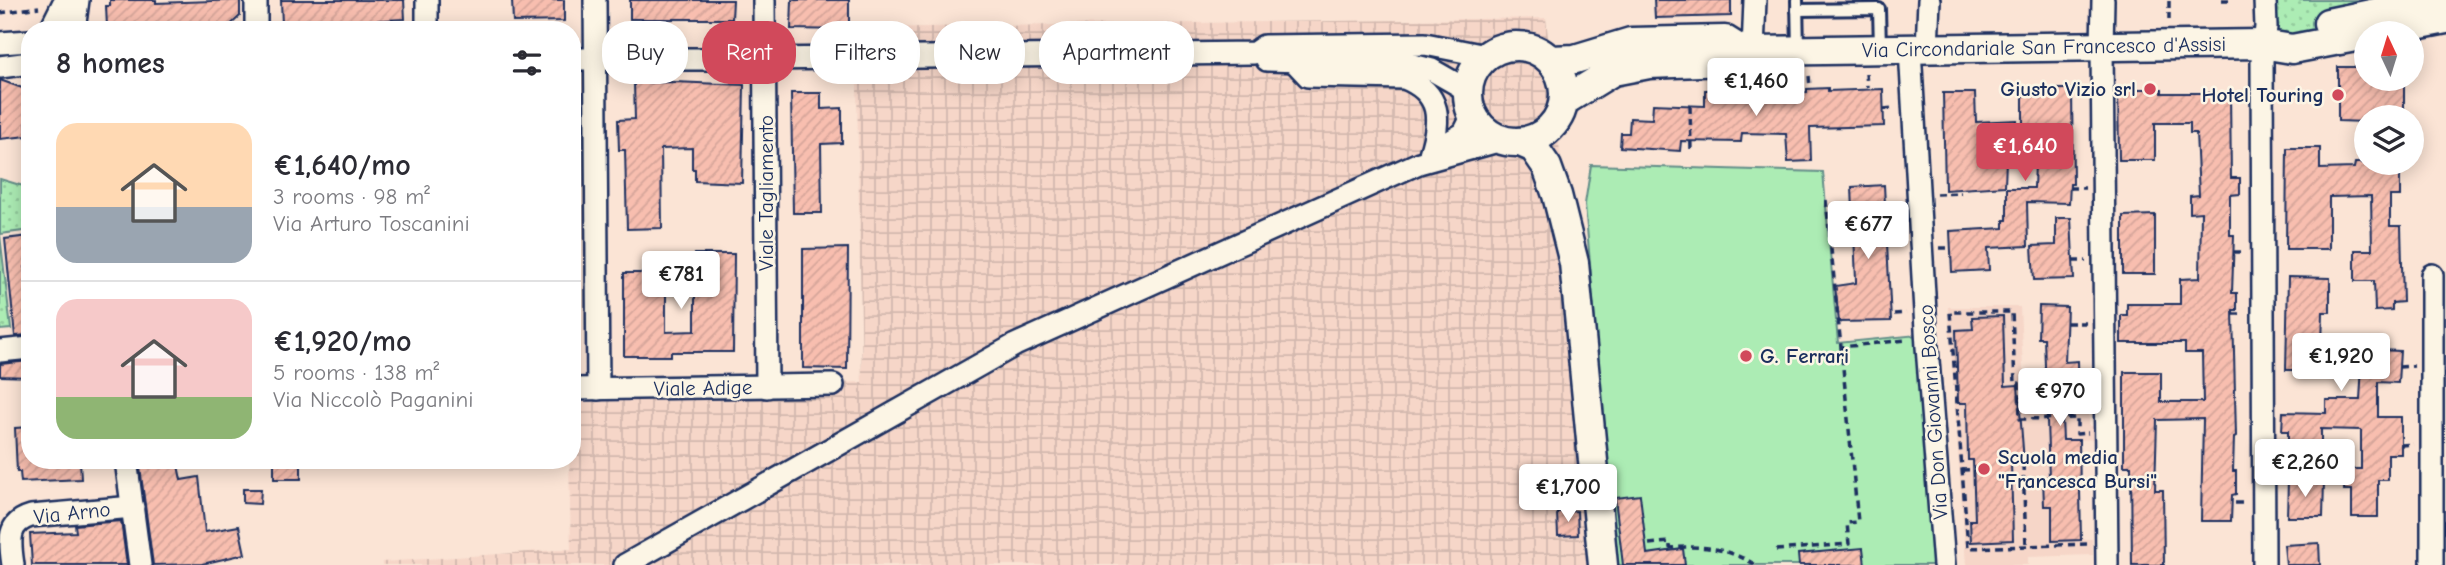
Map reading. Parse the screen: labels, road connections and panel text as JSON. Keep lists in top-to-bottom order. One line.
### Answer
{"streets":{"street":["Via Circondariale San Francesco d'Assisi","Viale Tagliamento","Viale Adige","Via Don Giovanni Bosco","Via Arno"]},"crossings":[["Via Circondariale San Francesco d'Assisi","Via Don Giovanni Bosco"],["Viale Tagliamento","Viale Adige"]],"places":["Giusto Vizio srl","Hotel Touring","G. Ferrari","Scuola media \"Francesca Bursi\""],"north":"top","page":{"chip":["Buy","Rent","Filters","New","Apartment"],"heading":"8 homes","price":["€1,460","€1,640","€677","€781","€1,920","€970","€2,260","€1,700"],"list":[{"name":"€1,640/mo","note":"3 rooms · 98 m² · Via Arturo Toscanini"},{"name":"€1,920/mo","note":"5 rooms · 138 m² · Via Niccolò Paganini"}]}}
